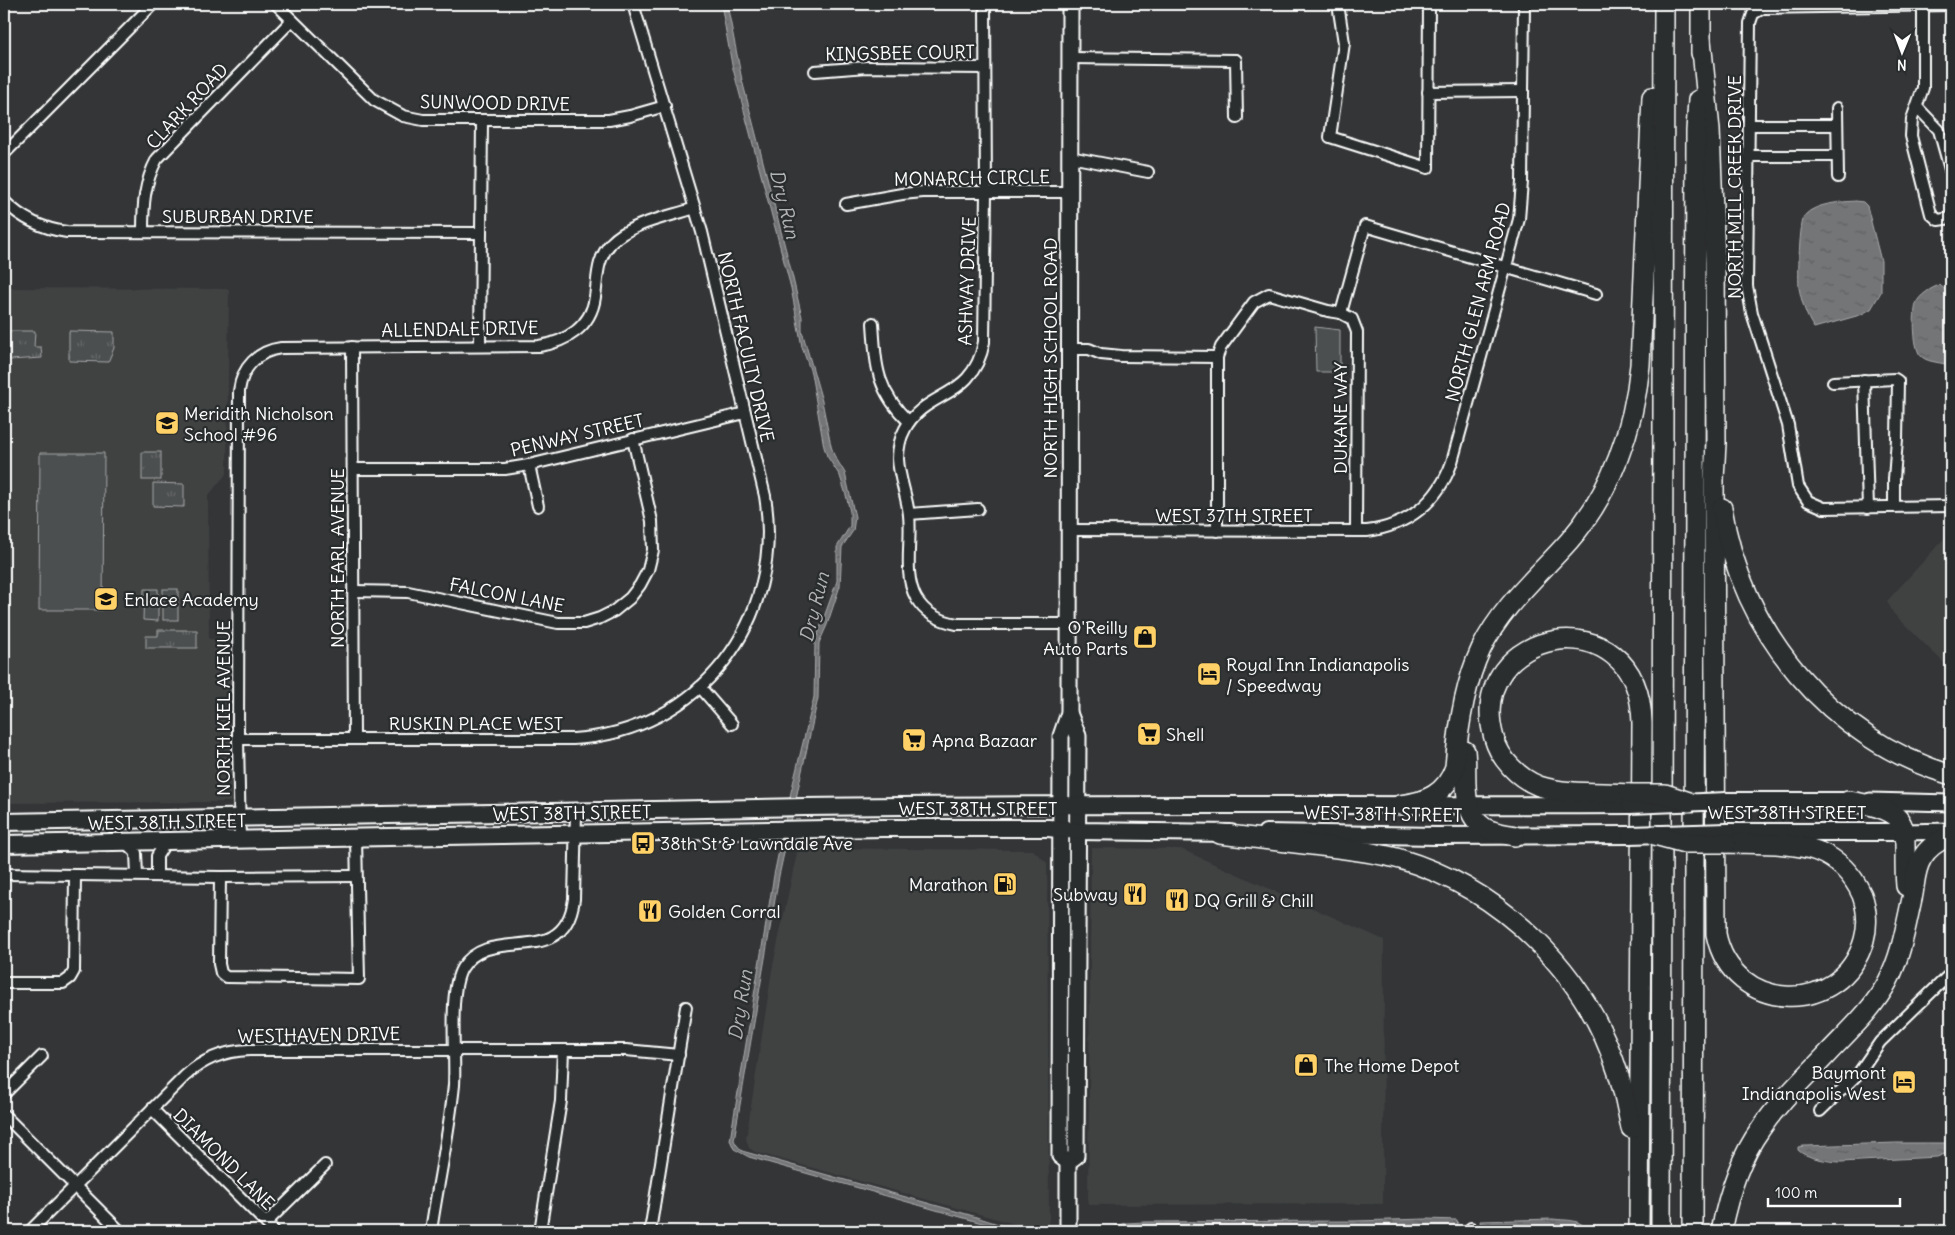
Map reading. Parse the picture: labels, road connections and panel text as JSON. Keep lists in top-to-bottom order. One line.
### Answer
{"streets":{"main road":["WEST 38TH STREET"],"street":["KINGSBEE COURT","SUNWOOD DRIVE","CLARK ROAD","MONARCH CIRCLE","NORTH MILL CREEK DRIVE","SUBURBAN DRIVE","ASHWAY DRIVE","NORTH GLEN ARM ROAD","ALLENDALE DRIVE","NORTH FACULTY DRIVE","NORTH HIGH SCHOOL ROAD","DUKANE WAY","PENWAY STREET","WEST 37TH STREET","NORTH EARL AVENUE","FALCON LANE","NORTH KIEL AVENUE","RUSKIN PLACE WEST","WESTHAVEN DRIVE","DIAMOND LANE"]},"crossings":[["KINGSBEE COURT","ASHWAY DRIVE"],["SUNWOOD DRIVE","CLARK ROAD"],["SUNWOOD DRIVE","NORTH FACULTY DRIVE"],["CLARK ROAD","SUBURBAN DRIVE"],["MONARCH CIRCLE","ASHWAY DRIVE"],["MONARCH CIRCLE","NORTH HIGH SCHOOL ROAD"],["ASHWAY DRIVE","NORTH HIGH SCHOOL ROAD"],["NORTH GLEN ARM ROAD","WEST 37TH STREET"],["ALLENDALE DRIVE","NORTH FACULTY DRIVE"],["ALLENDALE DRIVE","NORTH EARL AVENUE"],["ALLENDALE DRIVE","NORTH KIEL AVENUE"],["NORTH FACULTY DRIVE","PENWAY STREET"],["NORTH FACULTY DRIVE","RUSKIN PLACE WEST"],["NORTH HIGH SCHOOL ROAD","WEST 37TH STREET"],["NORTH HIGH SCHOOL ROAD","WEST 38TH STREET"],["DUKANE WAY","WEST 37TH STREET"],["PENWAY STREET","NORTH EARL AVENUE"],["PENWAY STREET","FALCON LANE"],["NORTH EARL AVENUE","FALCON LANE"],["NORTH EARL AVENUE","RUSKIN PLACE WEST"],["NORTH KIEL AVENUE","RUSKIN PLACE WEST"],["NORTH KIEL AVENUE","WEST 38TH STREET"],["WESTHAVEN DRIVE","DIAMOND LANE"]],"water":["Dry Run"],"places":{"school or university":["Meridith Nicholson School #96","Enlace Academy"],"shop":["O'Reilly Auto Parts","The Home Depot"],"hotel":["Royal Inn Indianapolis / Speedway","Baymont Indianapolis West"],"supermarket":["Shell","Apna Bazaar"],"bus stop":["38th St & Lawndale Ave"],"fuel station":["Marathon"],"restaurant":["Subway","DQ Grill & Chill","Golden Corral"]},"scale_bar":"100 m","north":"bottom"}
